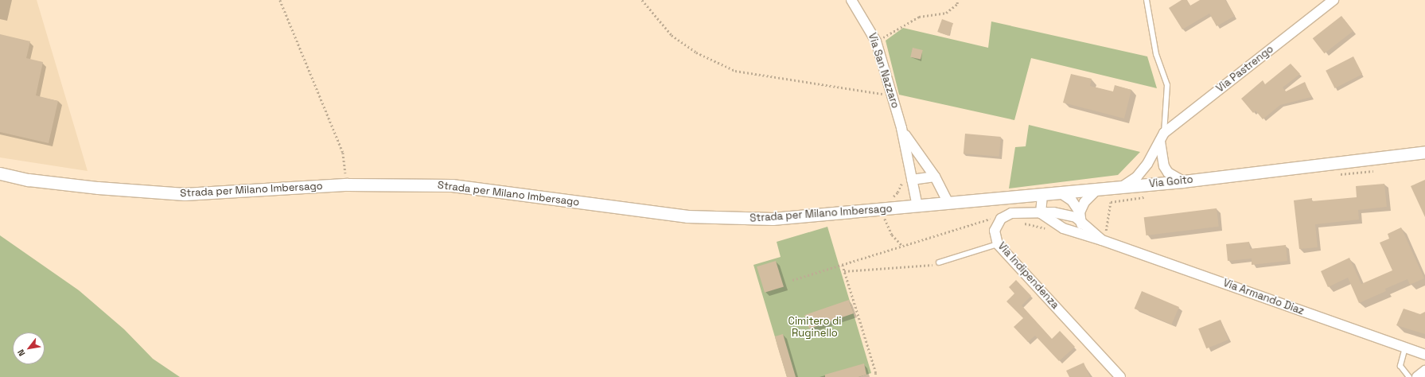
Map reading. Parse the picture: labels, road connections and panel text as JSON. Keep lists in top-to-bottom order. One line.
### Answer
{"streets":{"street":["Via Pastrengo","Via San Nazzaro","Via Goito","Strada per Milano Imbersago","Via Indipendenza","Via Armando Diaz"]},"crossings":[["Via Pastrengo","Via Goito"],["Via San Nazzaro","Via Goito"],["Via San Nazzaro","Strada per Milano Imbersago"],["Via Goito","Strada per Milano Imbersago"]],"parks":["Cimitero di Ruginello"],"north":"bottom left"}
